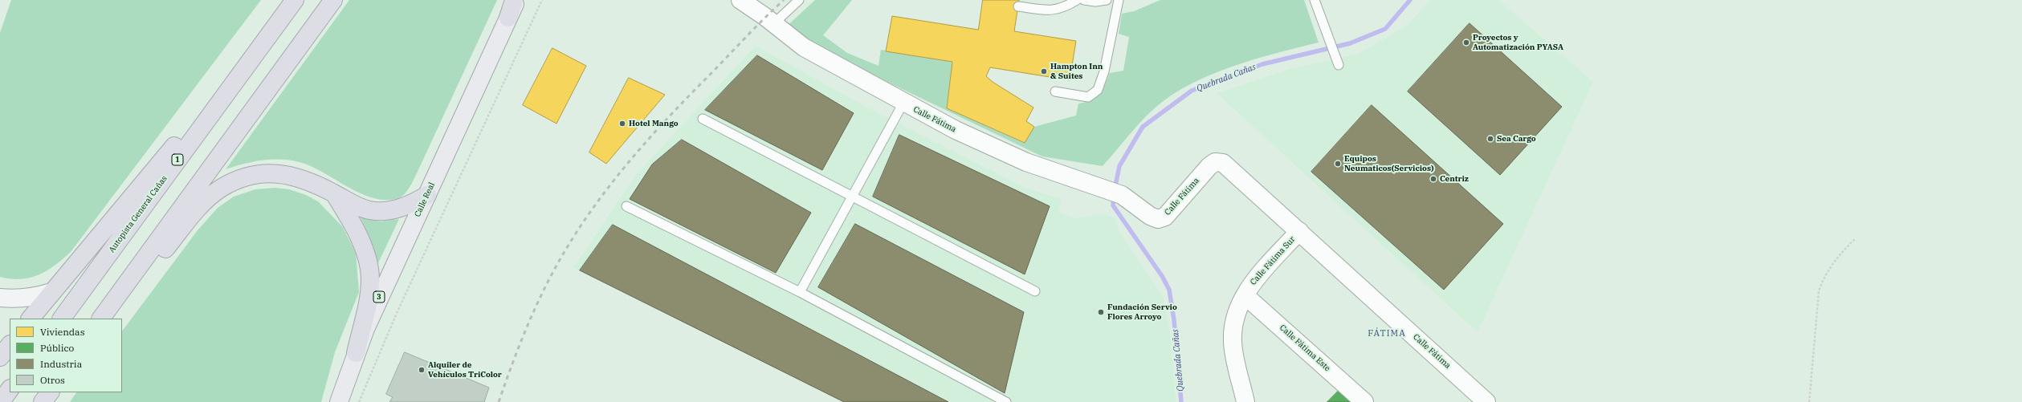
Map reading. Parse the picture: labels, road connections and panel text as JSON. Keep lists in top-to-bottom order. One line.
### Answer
{"streets":{"highway":["1","Autopista General Cañas"],"main road":["Calle Real","3"],"street":["Calle Fátima","Calle Fátima Sur","Calle Fátima Este"]},"crossings":[["Calle Fátima","Calle Fátima Sur"],["Calle Fátima Sur","Calle Fátima Este"]],"districts":["FÁTIMA"],"water":["Quebrada Cañas"],"places":["Proyectos y Automatización PYASA","Hampton Inn & Suites","Hotel Mango","Sea Cargo","Equipos Neumaticos(Servicios)","Centriz","Fundación Servio Flores Arroyo","Alquiler de Vehículos TriColor"],"legend":["Viviendas","Público","Industria","Otros"]}
